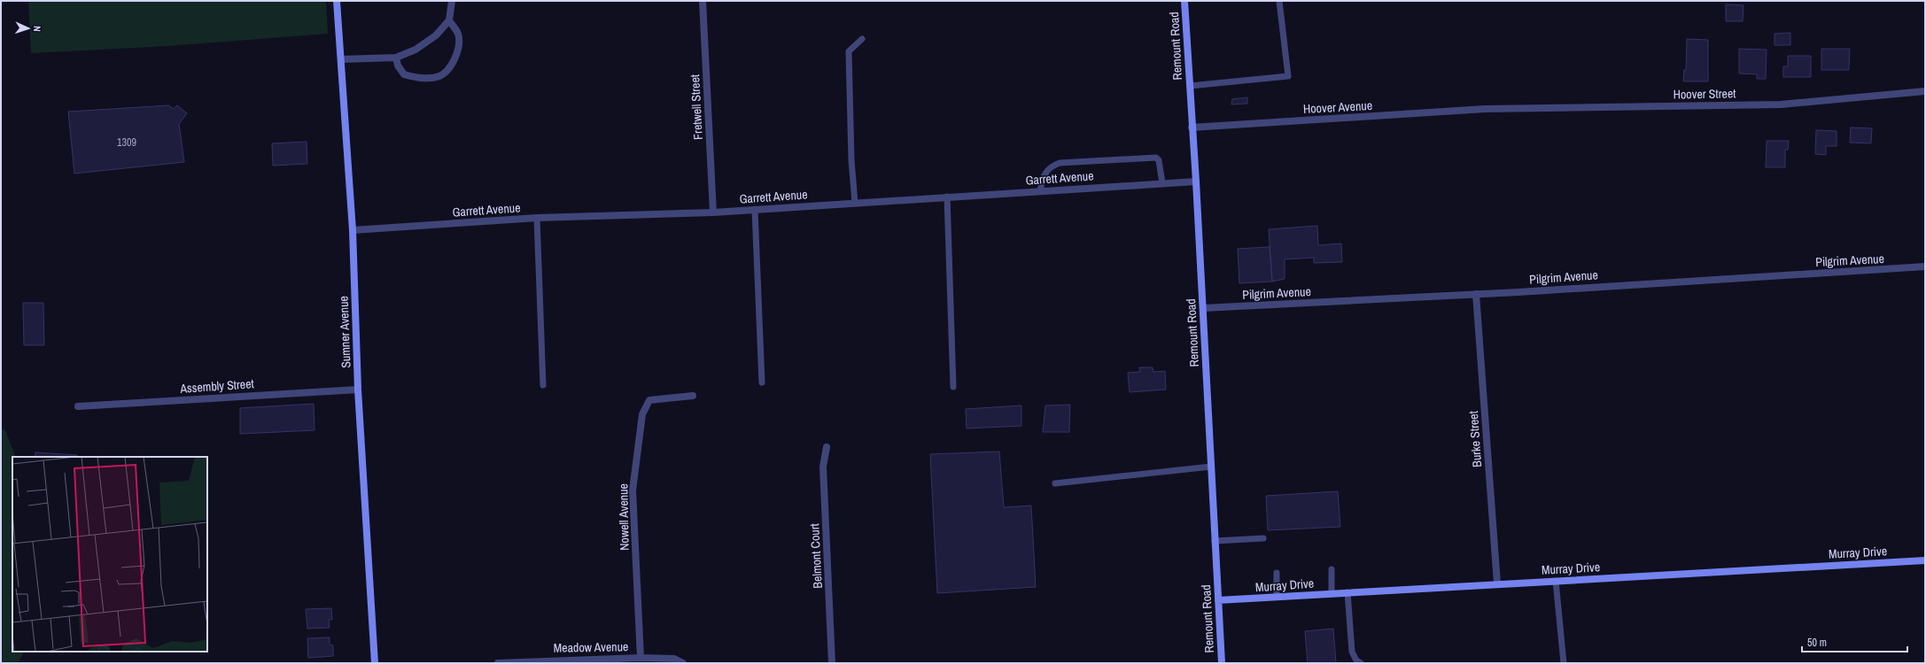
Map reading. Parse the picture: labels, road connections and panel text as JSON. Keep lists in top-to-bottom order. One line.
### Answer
{"streets":{"street":["Remount Road","Hoover Street","Fretwell Street","Hoover Avenue","Garrett Avenue","Pilgrim Avenue","Sumner Avenue","Assembly Street","Burke Street","Nowell Avenue","Murray Drive","Belmont Court","Meadow Avenue"]},"crossings":[["Remount Road","Hoover Avenue"],["Remount Road","Garrett Avenue"],["Remount Road","Pilgrim Avenue"],["Remount Road","Murray Drive"],["Hoover Street","Hoover Avenue"],["Fretwell Street","Garrett Avenue"],["Garrett Avenue","Sumner Avenue"],["Pilgrim Avenue","Burke Street"],["Sumner Avenue","Assembly Street"],["Burke Street","Murray Drive"],["Nowell Avenue","Meadow Avenue"]],"house_numbers":["1309"],"scale_bar":"50 m","north":"right"}
